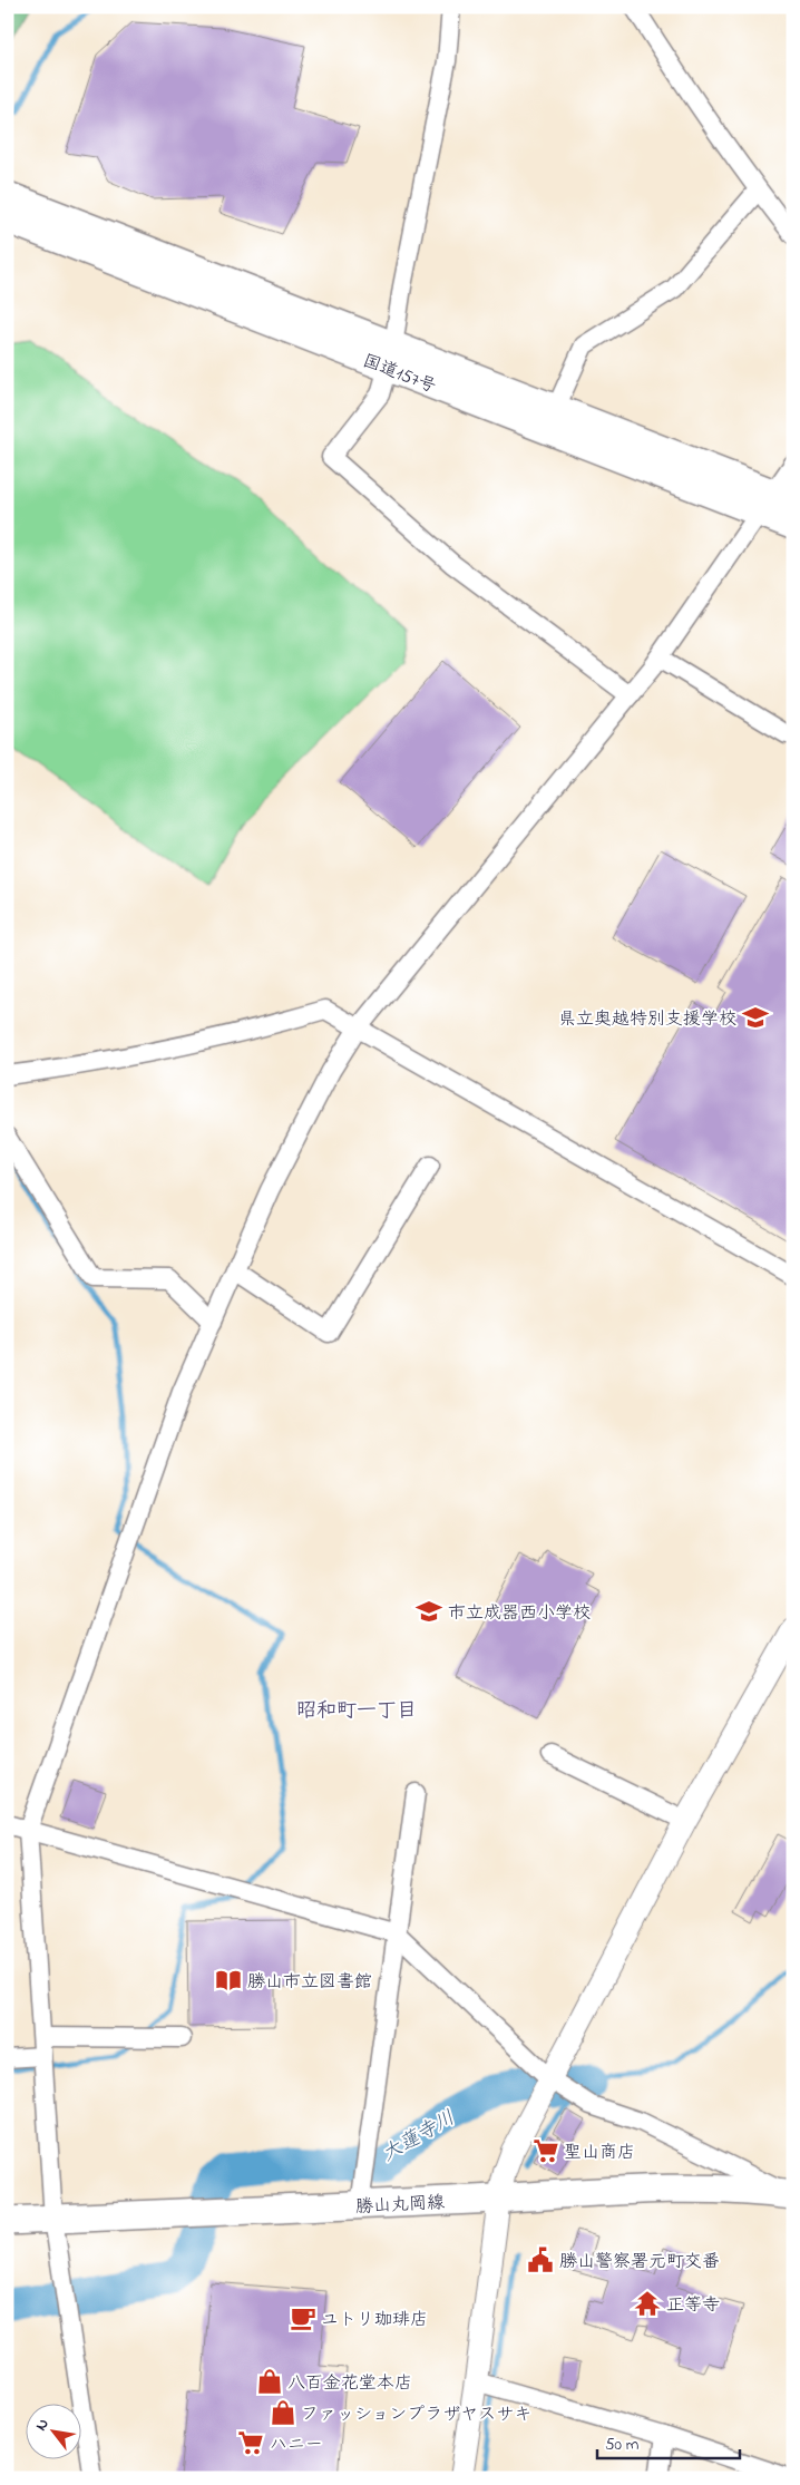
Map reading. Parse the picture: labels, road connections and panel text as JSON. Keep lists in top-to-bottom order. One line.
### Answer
{"streets":{"highway":["国道157号"],"main road":["勝山丸岡線"]},"districts":["昭和町一丁目"],"water":["大蓮寺川"],"places":{"school or university":["県立奥越特別支援学校","市立成器西小学校"],"library":["勝山市立図書館"],"supermarket":["聖山商店","ハニー"],"public building":["勝山警察署元町交番"],"temple":["正等寺"],"cafe":["ユトリ珈琲店"],"shop":["八百金花堂本店","ファッションプラザヤスサキ"]},"scale_bar":"50 m","north":"top left"}
